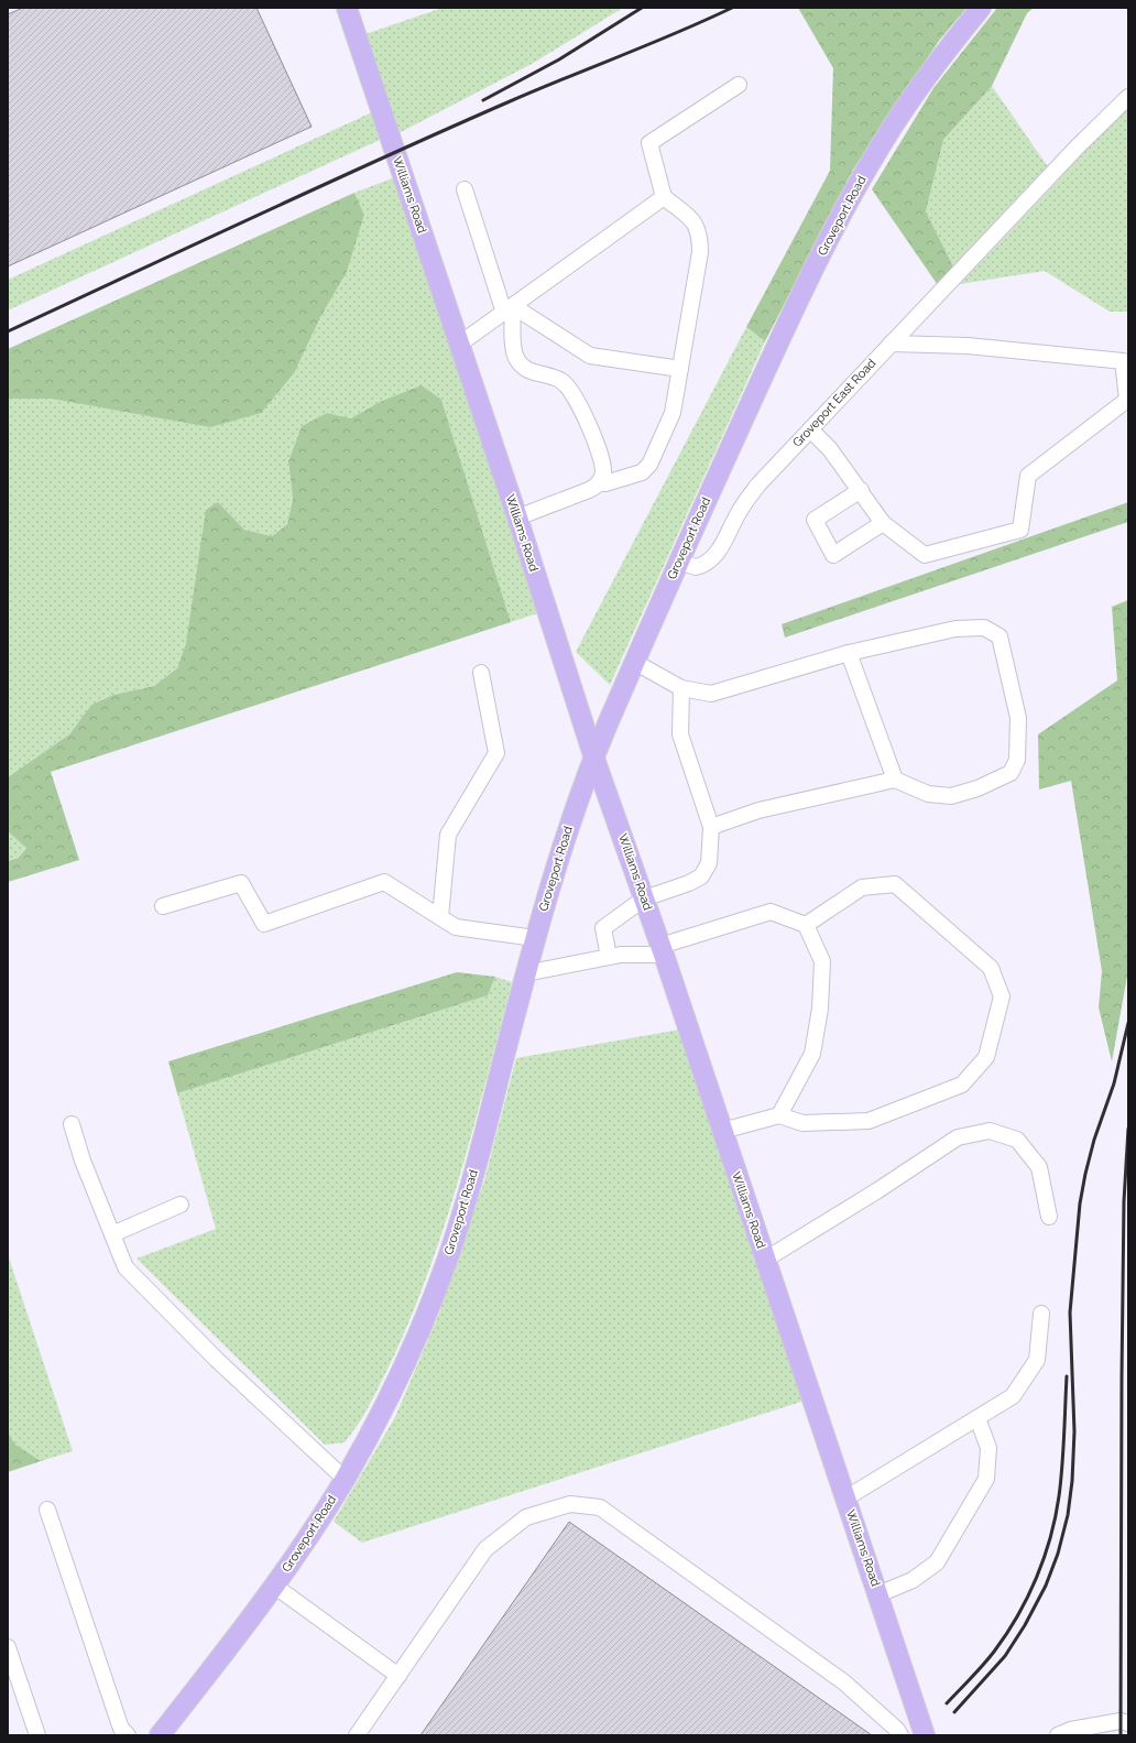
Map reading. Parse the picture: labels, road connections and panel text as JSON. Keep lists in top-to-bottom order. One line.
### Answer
{"streets":{"main road":["Williams Road","Groveport Road"],"lane":["Groveport East Road"]},"crossings":[["Williams Road","Groveport Road"],["Groveport Road","Groveport East Road"]]}
